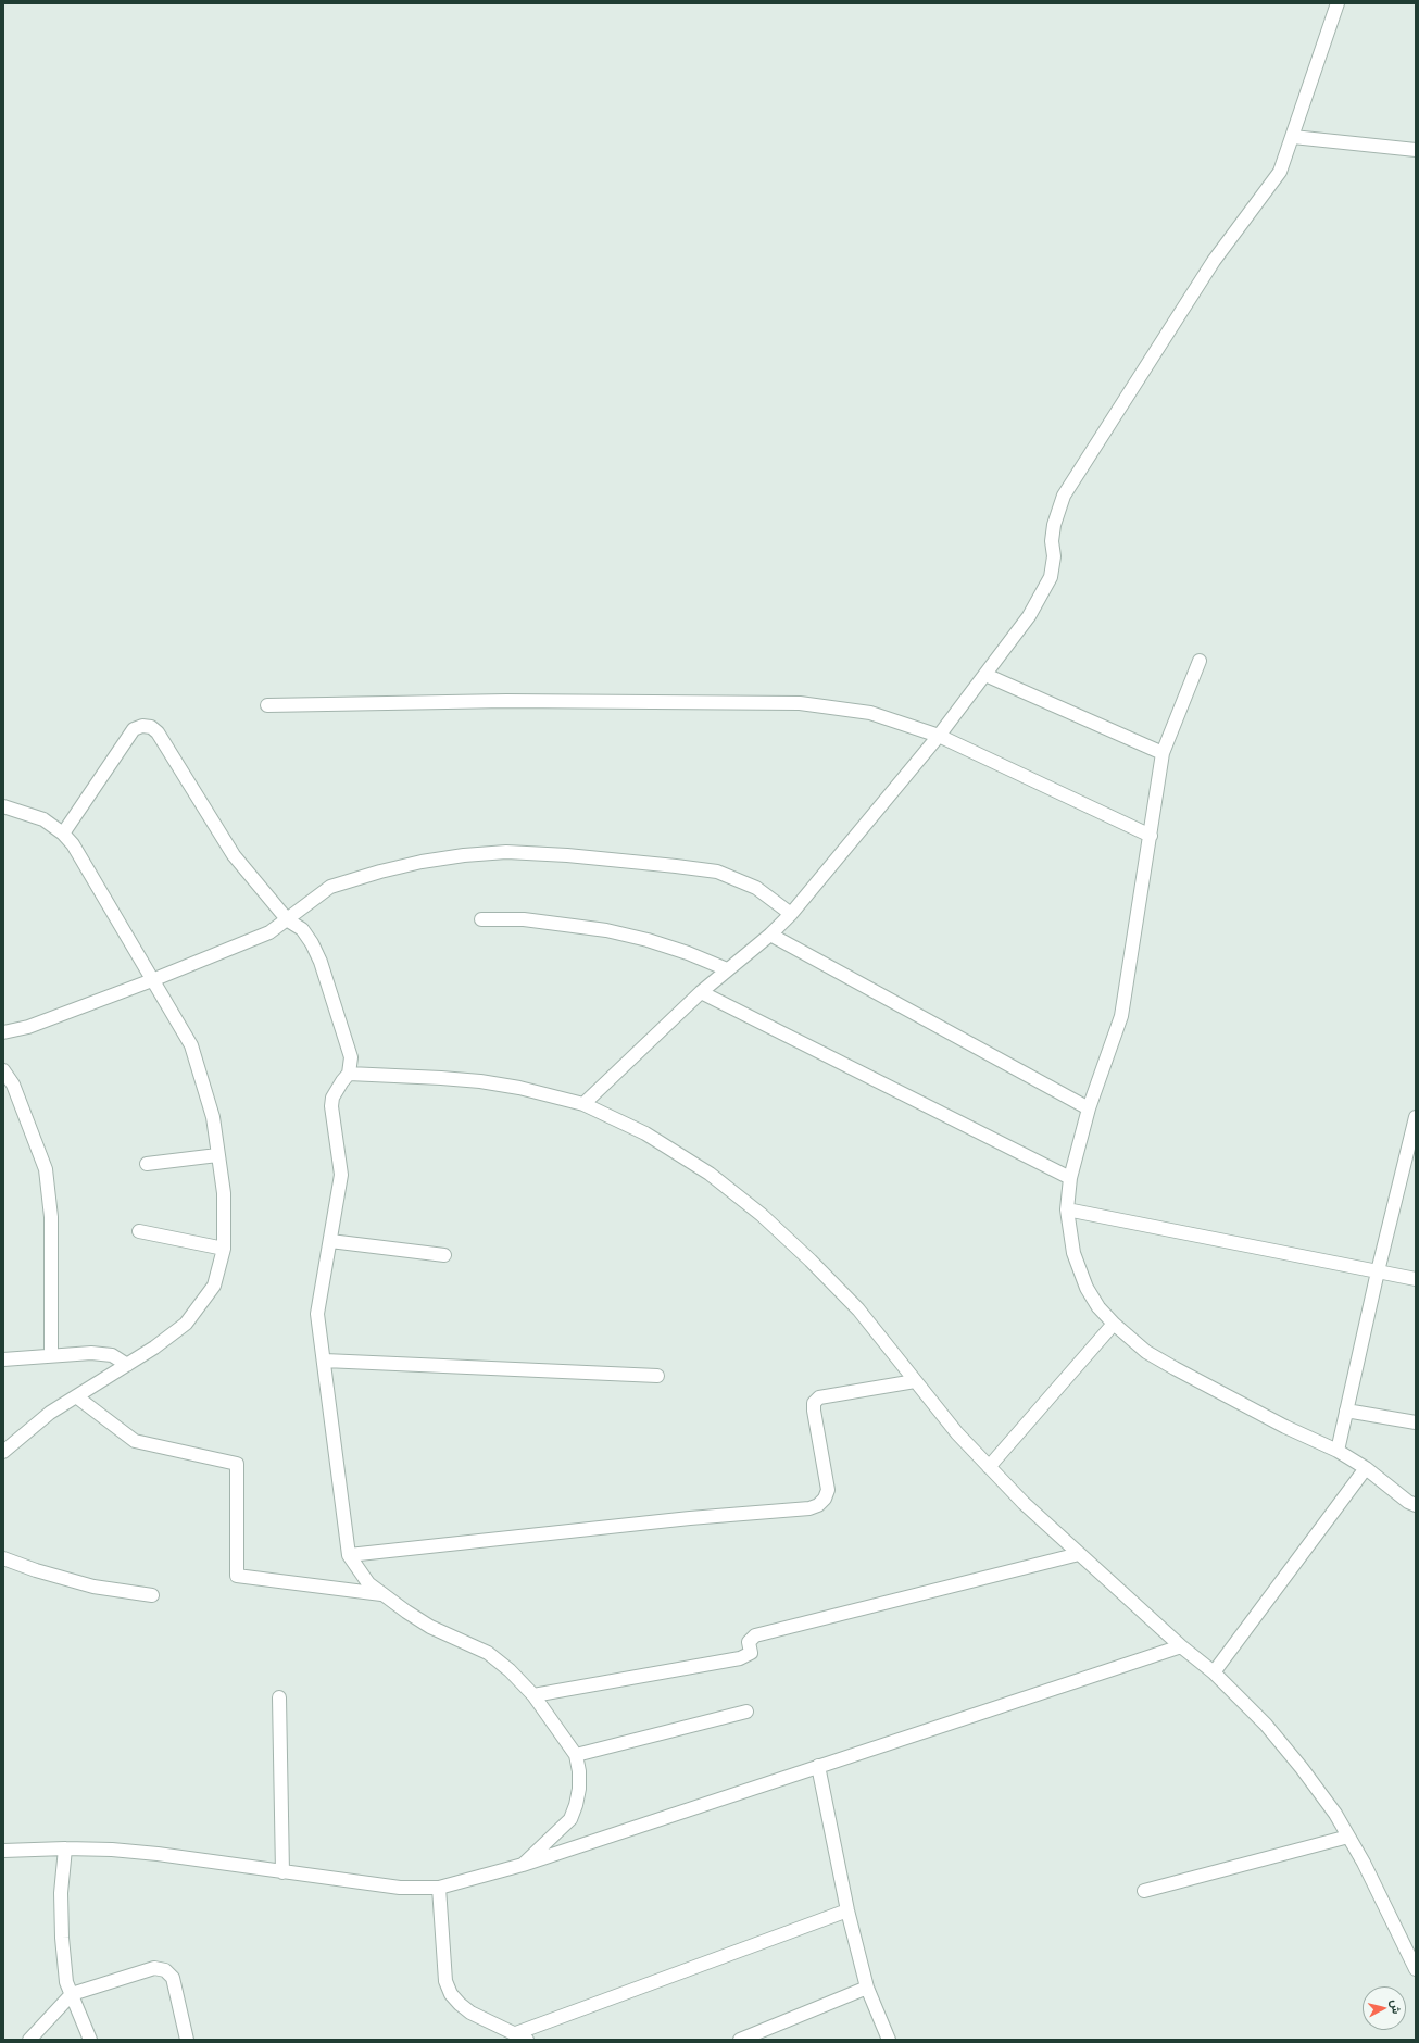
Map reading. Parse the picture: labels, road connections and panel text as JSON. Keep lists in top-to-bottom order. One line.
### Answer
{"north":"right"}
